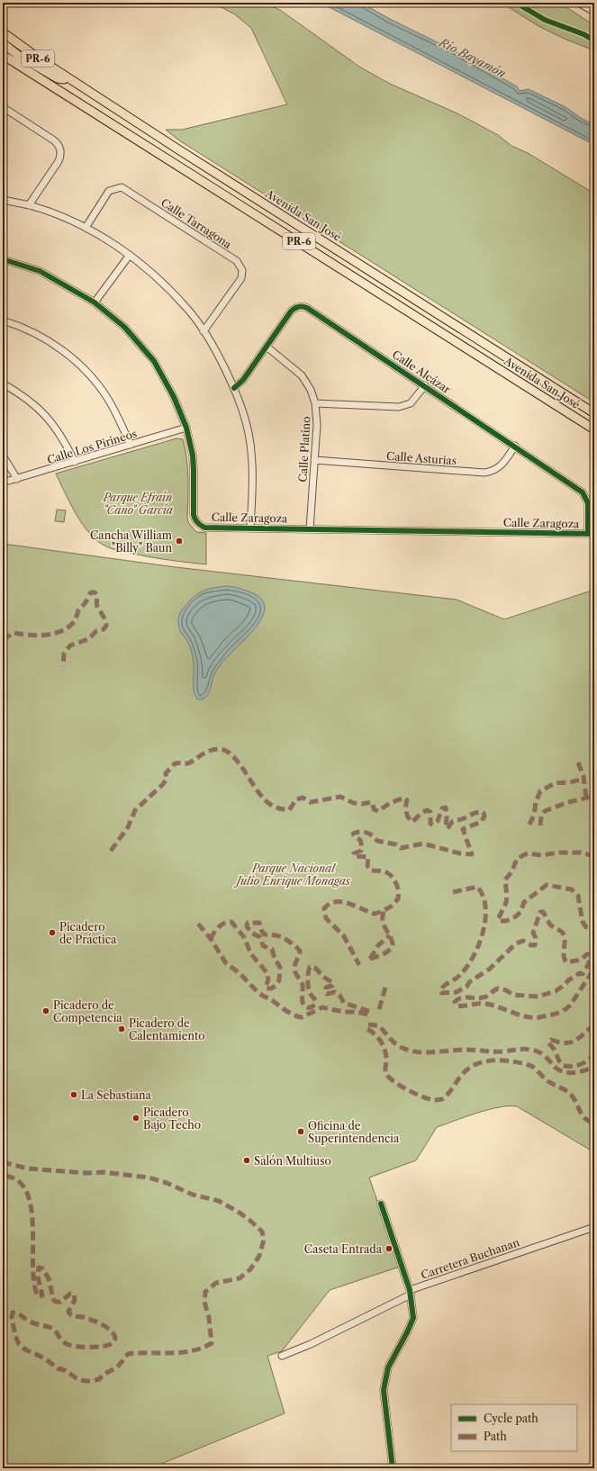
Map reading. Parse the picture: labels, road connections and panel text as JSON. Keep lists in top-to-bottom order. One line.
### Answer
{"streets":{"main road":["PR-6","Avenida San José"],"street":["Calle Tarragona","Calle Alcázar","Calle Los Pirineos","Calle Platino","Calle Asturias","Calle Zaragoza","Carretera Buchanan"]},"crossings":[["Calle Alcázar","Calle Platino"],["Calle Alcázar","Calle Asturias"],["Calle Alcázar","Calle Zaragoza"],["Calle Los Pirineos","Calle Zaragoza"],["Calle Platino","Calle Asturias"],["Calle Platino","Calle Zaragoza"]],"water":["Río Bayamón"],"parks":["Parque Efraín \"Cano\" García","Parque Nacional Julio Enrique Monagas"],"places":["Cancha William \"Billy\" Baun","Picadero de Práctica","Picadero de Competencia","Picadero de Calentamiento","La Sebastiana","Picadero Bajo Techo","Oficina de Superintendencia","Salón Multiuso","Caseta Entrada"],"legend":["Cycle path","Path"]}
